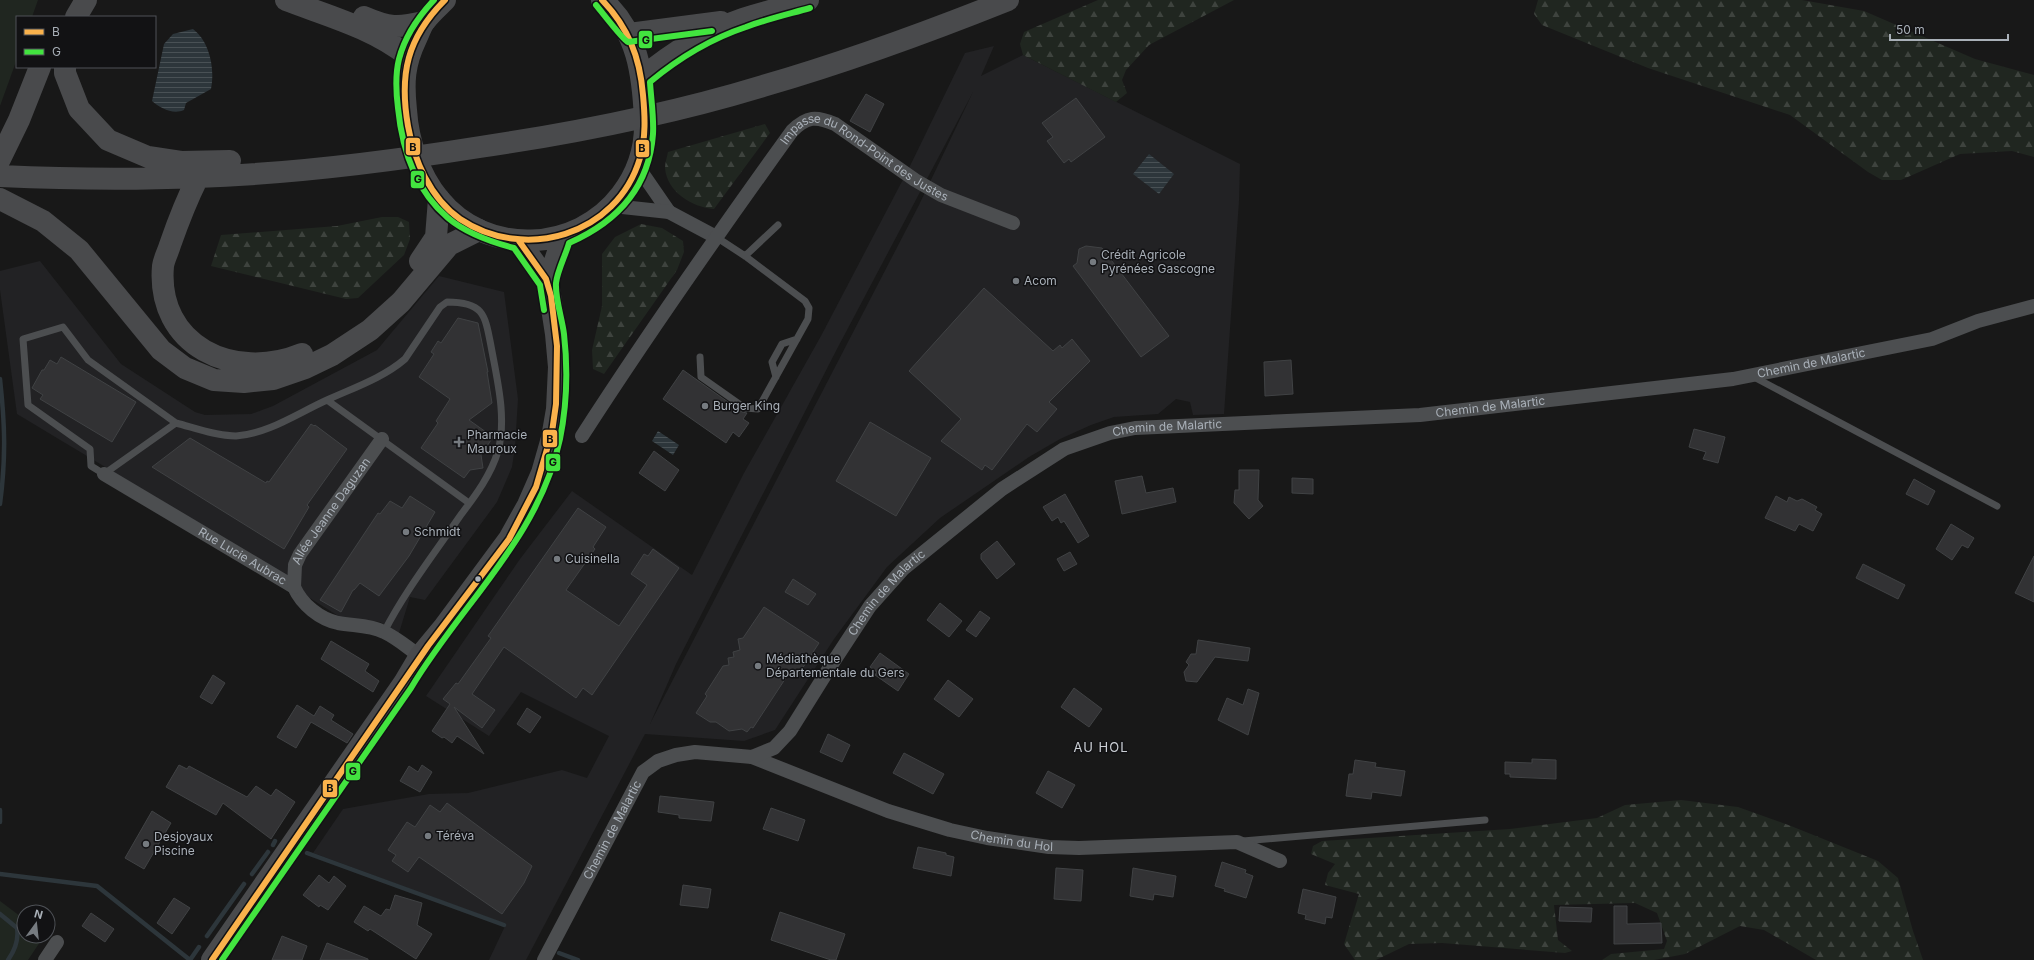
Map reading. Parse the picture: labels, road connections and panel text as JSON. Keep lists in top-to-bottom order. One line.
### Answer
{"streets":{"street":["Impasse du Rond-Point des Justes","Chemin de Malartic","Allée Jeanne Daguzan","Rue Lucie Aubrac","Chemin du Hol"]},"crossings":[["Chemin de Malartic","Chemin du Hol"],["Allée Jeanne Daguzan","Rue Lucie Aubrac"]],"districts":["AU HOL"],"places":{"other":["Crédit Agricole Pyrénées Gascogne","Acom","Burger King","Schmidt","Cuisinella","Médiathèque Départementale du Gers","Téréva","Desjoyaux Piscine"],"health":["Pharmacie Mauroux"]},"lines":["transit line B","transit line G"],"legend":["B","G"],"scale_bar":"50 m","north":"top"}
